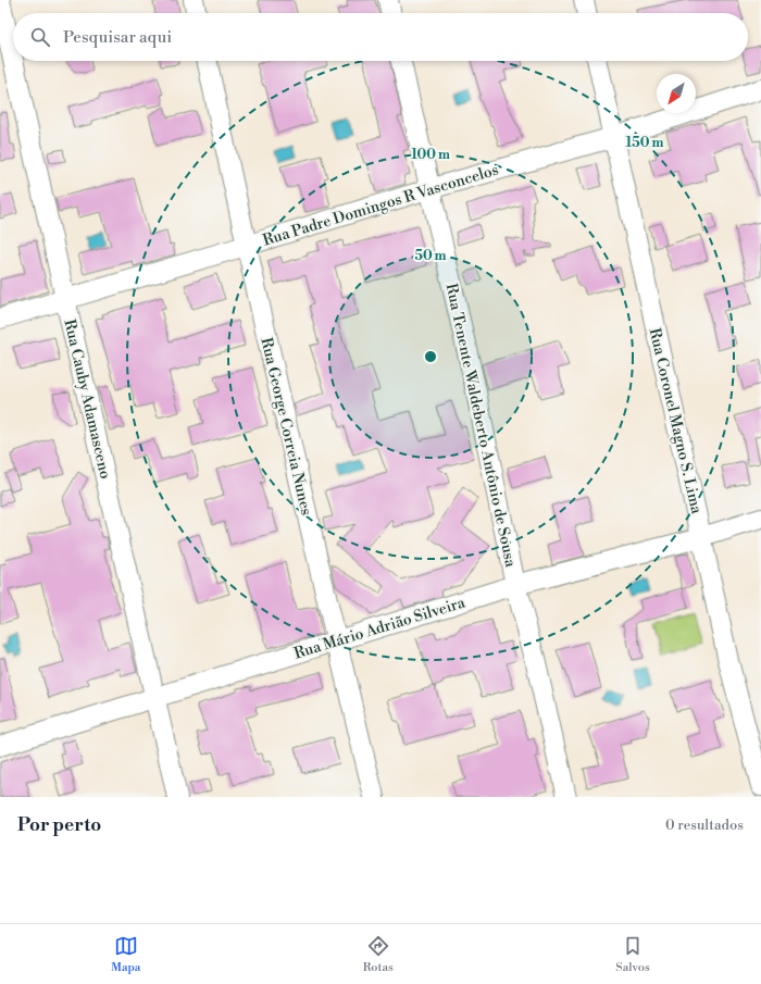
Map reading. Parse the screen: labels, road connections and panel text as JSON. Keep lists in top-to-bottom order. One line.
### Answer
{"streets":{"street":["Rua Padre Domingos R Vasconcelos","Rua Cauby Adamasceno","Rua Coronel Magno S. Lima","Rua Tenente Waldeberto Antônio de Sousa","Rua George Correia Nunes","Rua Mário Adrião Silveira"]},"crossings":[["Rua Padre Domingos R Vasconcelos","Rua Cauby Adamasceno"],["Rua Padre Domingos R Vasconcelos","Rua Coronel Magno S. Lima"],["Rua Padre Domingos R Vasconcelos","Rua Tenente Waldeberto Antônio de Sousa"],["Rua Padre Domingos R Vasconcelos","Rua George Correia Nunes"],["Rua Cauby Adamasceno","Rua Mário Adrião Silveira"],["Rua Coronel Magno S. Lima","Rua Mário Adrião Silveira"],["Rua Tenente Waldeberto Antônio de Sousa","Rua Mário Adrião Silveira"],["Rua George Correia Nunes","Rua Mário Adrião Silveira"]],"north":"bottom left","page":{"search":"Pesquisar aqui","heading":["Por perto","0 resultados"],"nav":["Mapa","Rotas","Salvos"]},"rings":["150 m","100 m","50 m"]}
